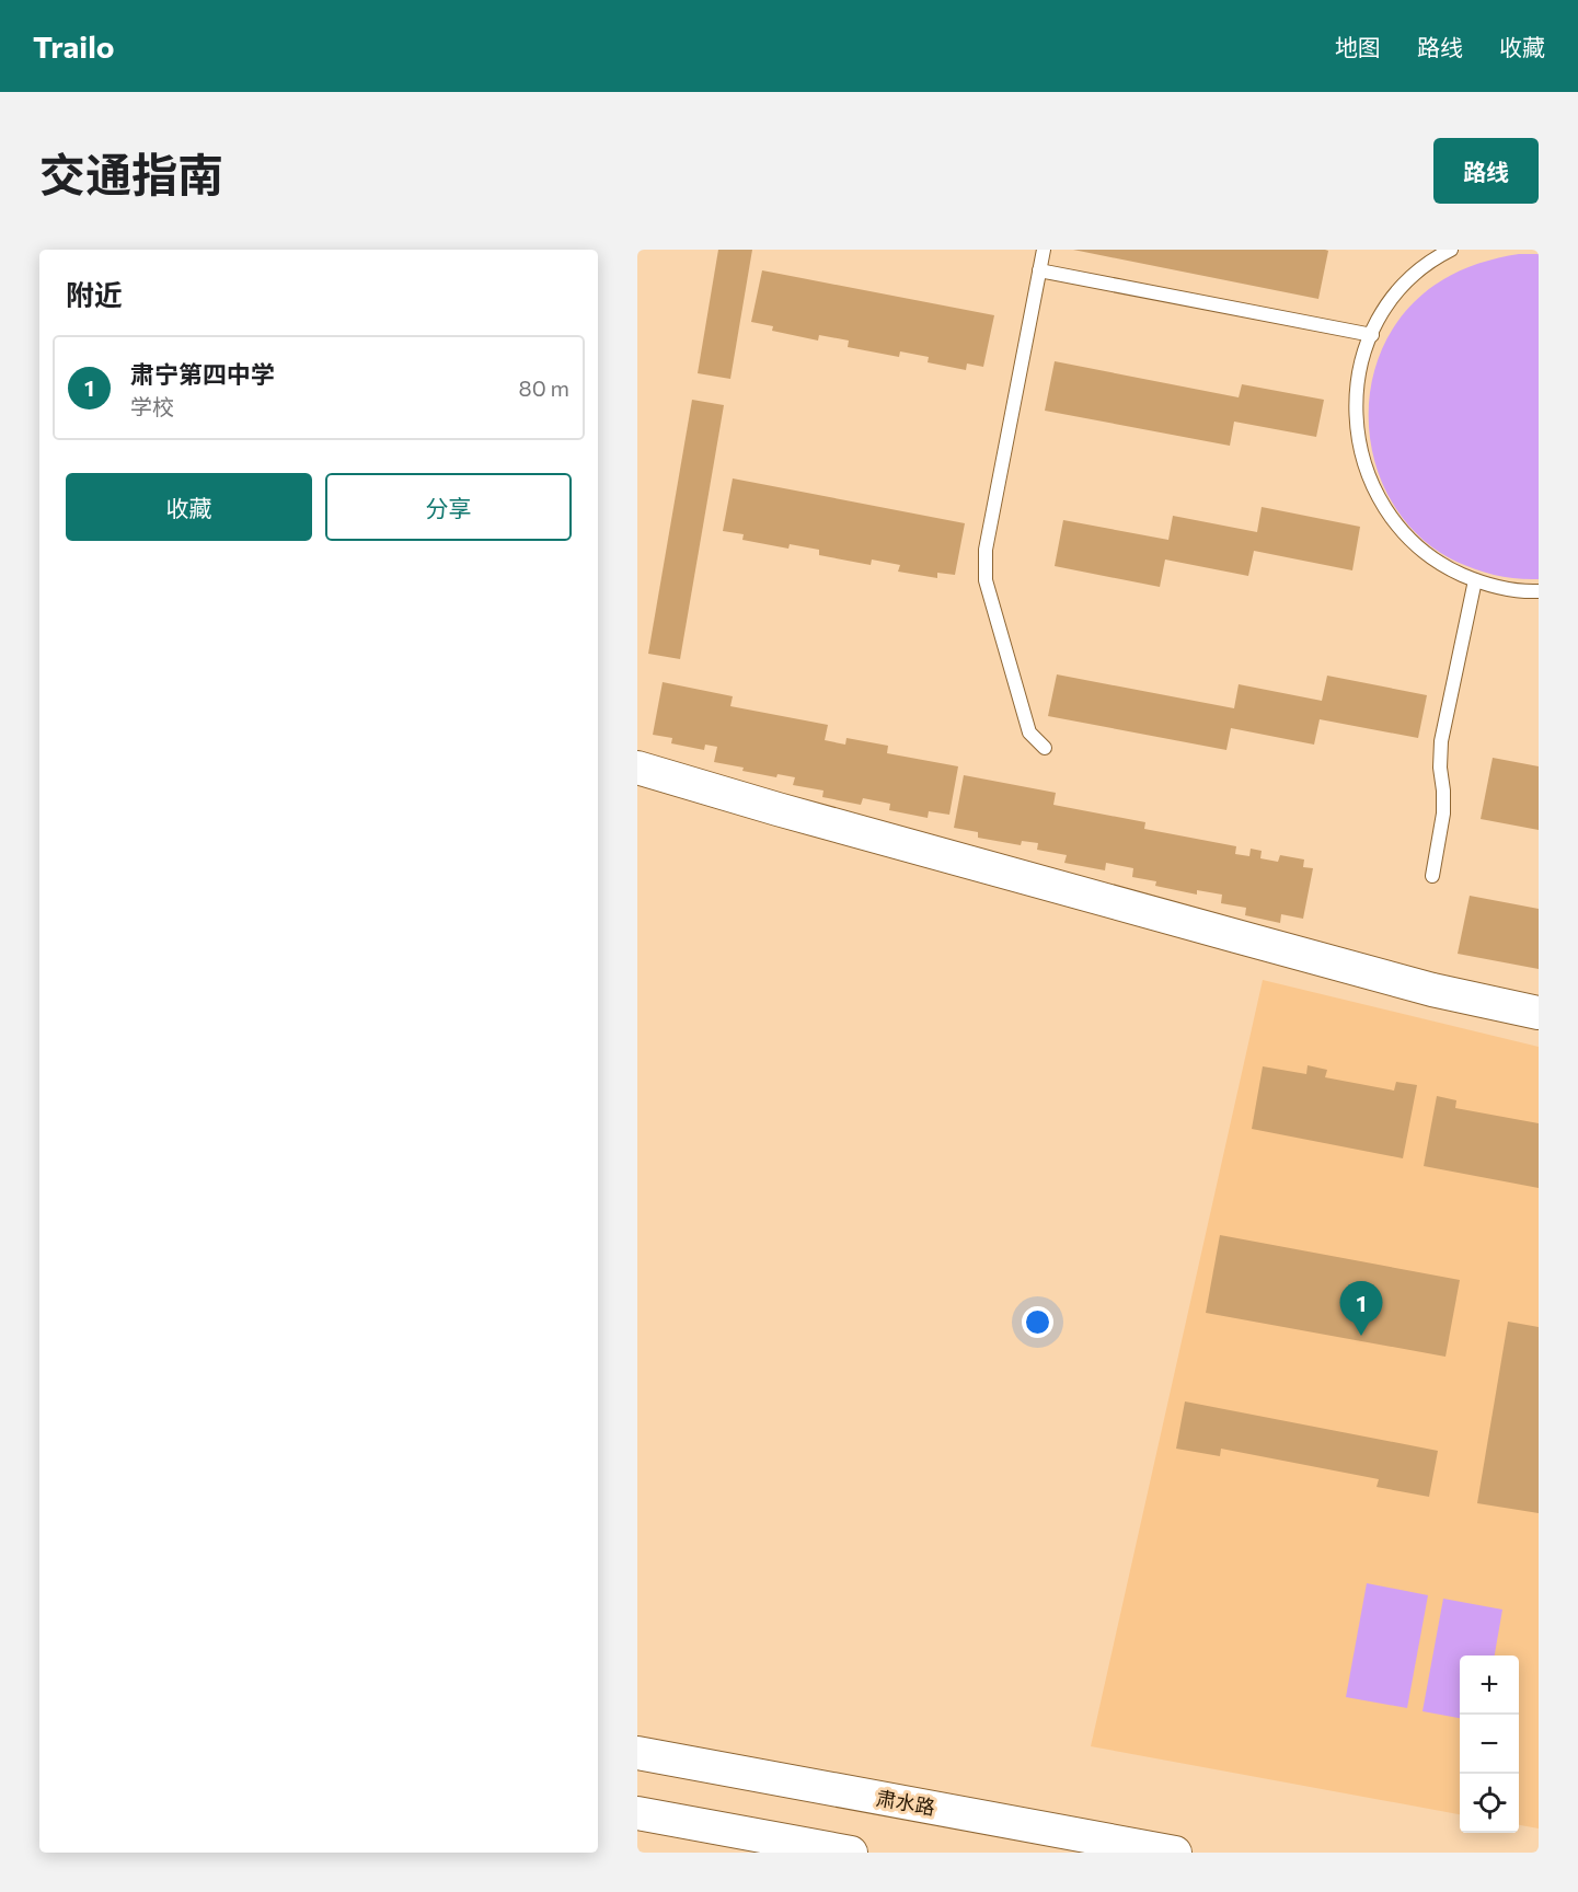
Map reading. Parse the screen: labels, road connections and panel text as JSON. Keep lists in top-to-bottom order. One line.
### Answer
{"streets":{"street":["肃水路"]},"page":{"header":"Trailo","nav":["地图","路线","收藏"],"title":"交通指南","buttons":["路线",["收藏","分享"]],"heading":"附近","list":[{"mark":"1","name":"肃宁第四中学","note":"学校","value":"80 m"}],"pins":"1","map_buttons":["+","−"]}}
